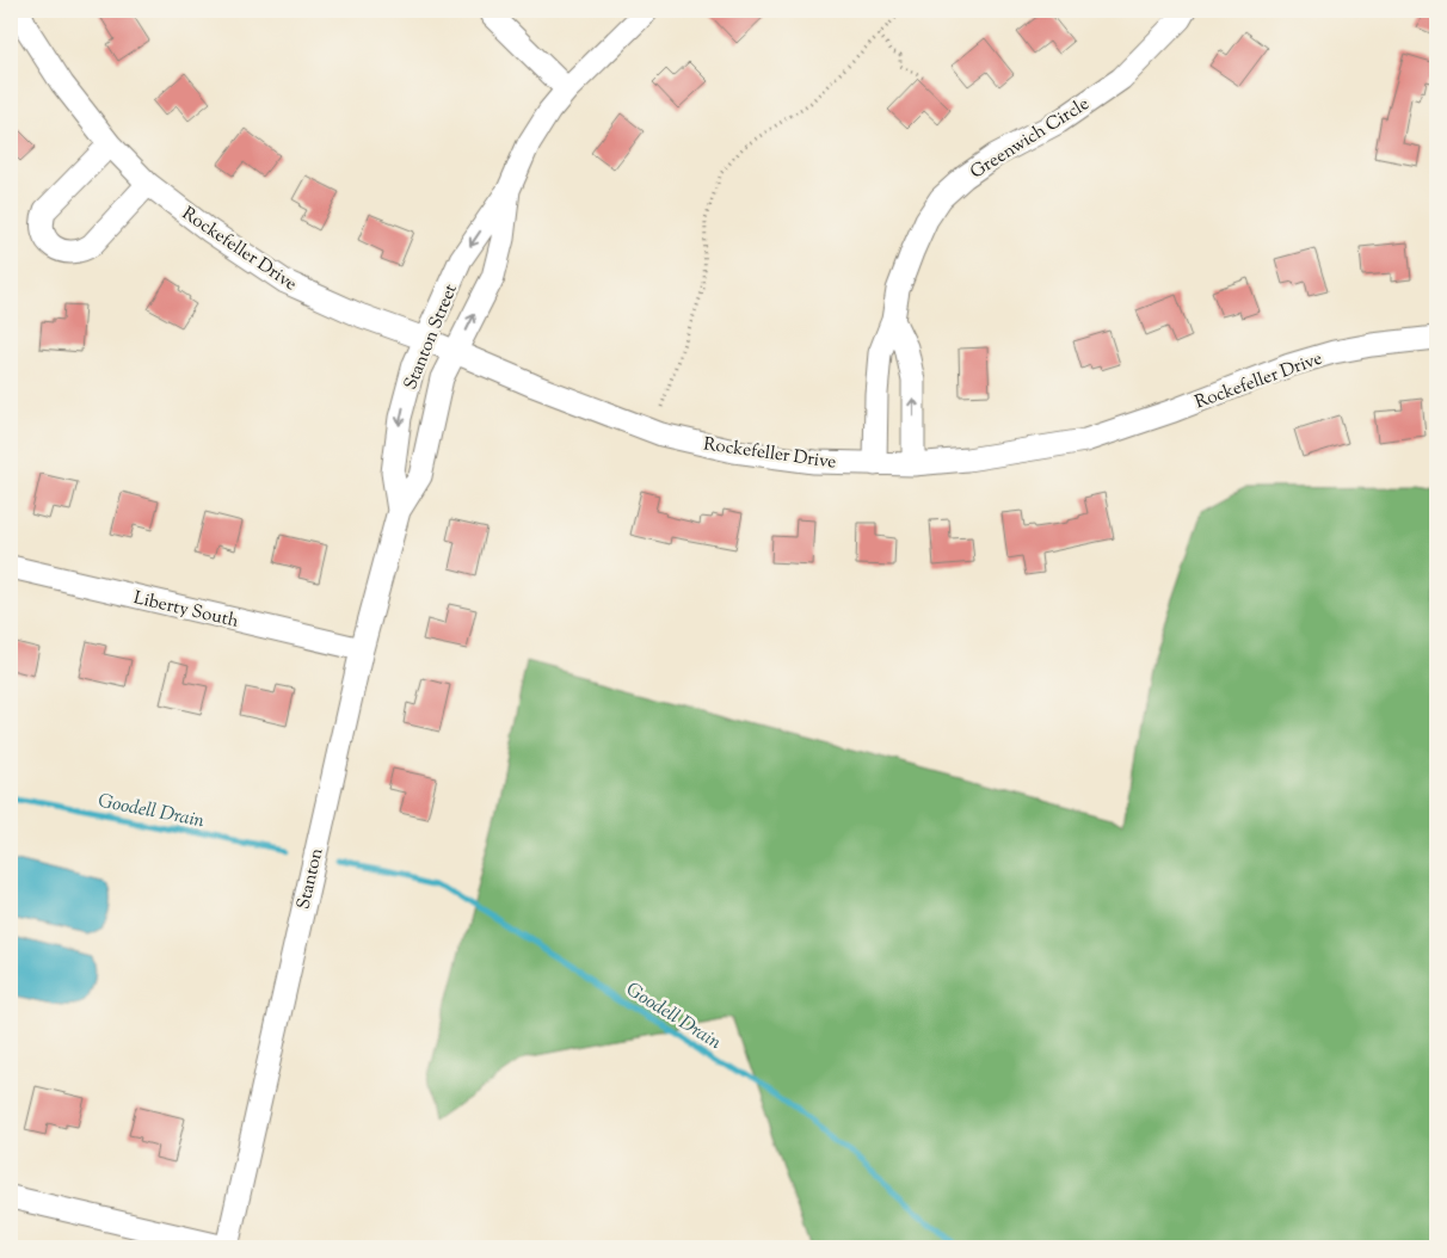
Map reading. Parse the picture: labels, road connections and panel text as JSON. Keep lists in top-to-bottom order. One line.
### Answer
{"streets":{"street":["Greenwich Circle","Rockefeller Drive","Stanton Street","Liberty South","Stanton"]},"crossings":[["Greenwich Circle","Rockefeller Drive"],["Rockefeller Drive","Stanton Street"],["Stanton Street","Stanton"],["Liberty South","Stanton"]],"water":["Goodell Drain"]}
